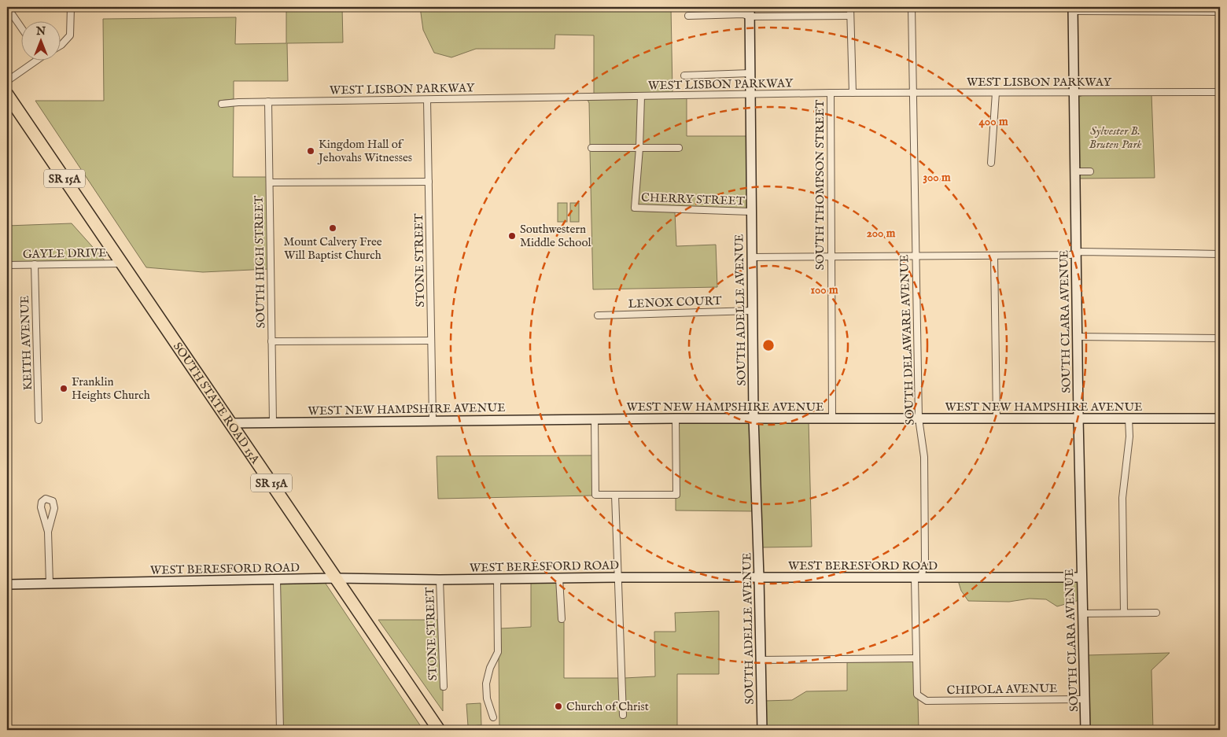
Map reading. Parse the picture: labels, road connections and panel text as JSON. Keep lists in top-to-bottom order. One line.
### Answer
{"streets":{"highway":["SR 15A","SOUTH STATE ROAD 15A"],"street":["WEST LISBON PARKWAY","SOUTH THOMPSON STREET","CHERRY STREET","GAYLE DRIVE","STONE STREET","SOUTH HIGH STREET","LENOX COURT","SOUTH ADELLE AVENUE","SOUTH CLARA AVENUE","SOUTH DELAWARE AVENUE","KEITH AVENUE","WEST NEW HAMPSHIRE AVENUE","WEST BERESFORD ROAD","CHIPOLA AVENUE"]},"crossings":[["WEST LISBON PARKWAY","SOUTH THOMPSON STREET"],["WEST LISBON PARKWAY","STONE STREET"],["WEST LISBON PARKWAY","SOUTH HIGH STREET"],["WEST LISBON PARKWAY","SOUTH ADELLE AVENUE"],["WEST LISBON PARKWAY","SOUTH CLARA AVENUE"],["WEST LISBON PARKWAY","SOUTH DELAWARE AVENUE"],["SOUTH THOMPSON STREET","WEST NEW HAMPSHIRE AVENUE"],["CHERRY STREET","SOUTH ADELLE AVENUE"],["GAYLE DRIVE","KEITH AVENUE"],["GAYLE DRIVE","SOUTH STATE ROAD 15A"],["STONE STREET","WEST NEW HAMPSHIRE AVENUE"],["STONE STREET","WEST BERESFORD ROAD"],["SOUTH HIGH STREET","WEST NEW HAMPSHIRE AVENUE"],["LENOX COURT","SOUTH ADELLE AVENUE"],["SOUTH ADELLE AVENUE","WEST NEW HAMPSHIRE AVENUE"],["SOUTH ADELLE AVENUE","WEST BERESFORD ROAD"],["SOUTH CLARA AVENUE","WEST NEW HAMPSHIRE AVENUE"],["SOUTH CLARA AVENUE","WEST BERESFORD ROAD"],["SOUTH CLARA AVENUE","CHIPOLA AVENUE"],["SOUTH DELAWARE AVENUE","WEST NEW HAMPSHIRE AVENUE"],["SOUTH DELAWARE AVENUE","WEST BERESFORD ROAD"],["SOUTH DELAWARE AVENUE","CHIPOLA AVENUE"],["SOUTH STATE ROAD 15A","WEST NEW HAMPSHIRE AVENUE"],["SOUTH STATE ROAD 15A","WEST BERESFORD ROAD"]],"parks":["Sylvester B. Bruten Park"],"places":["Kingdom Hall of Jehovahs Witnesses","Mount Calvery Free Will Baptist Church","Southwestern Middle School","Franklin Heights Church","Church of Christ"],"north":"top","rings":["400 m","300 m","200 m","100 m"]}
